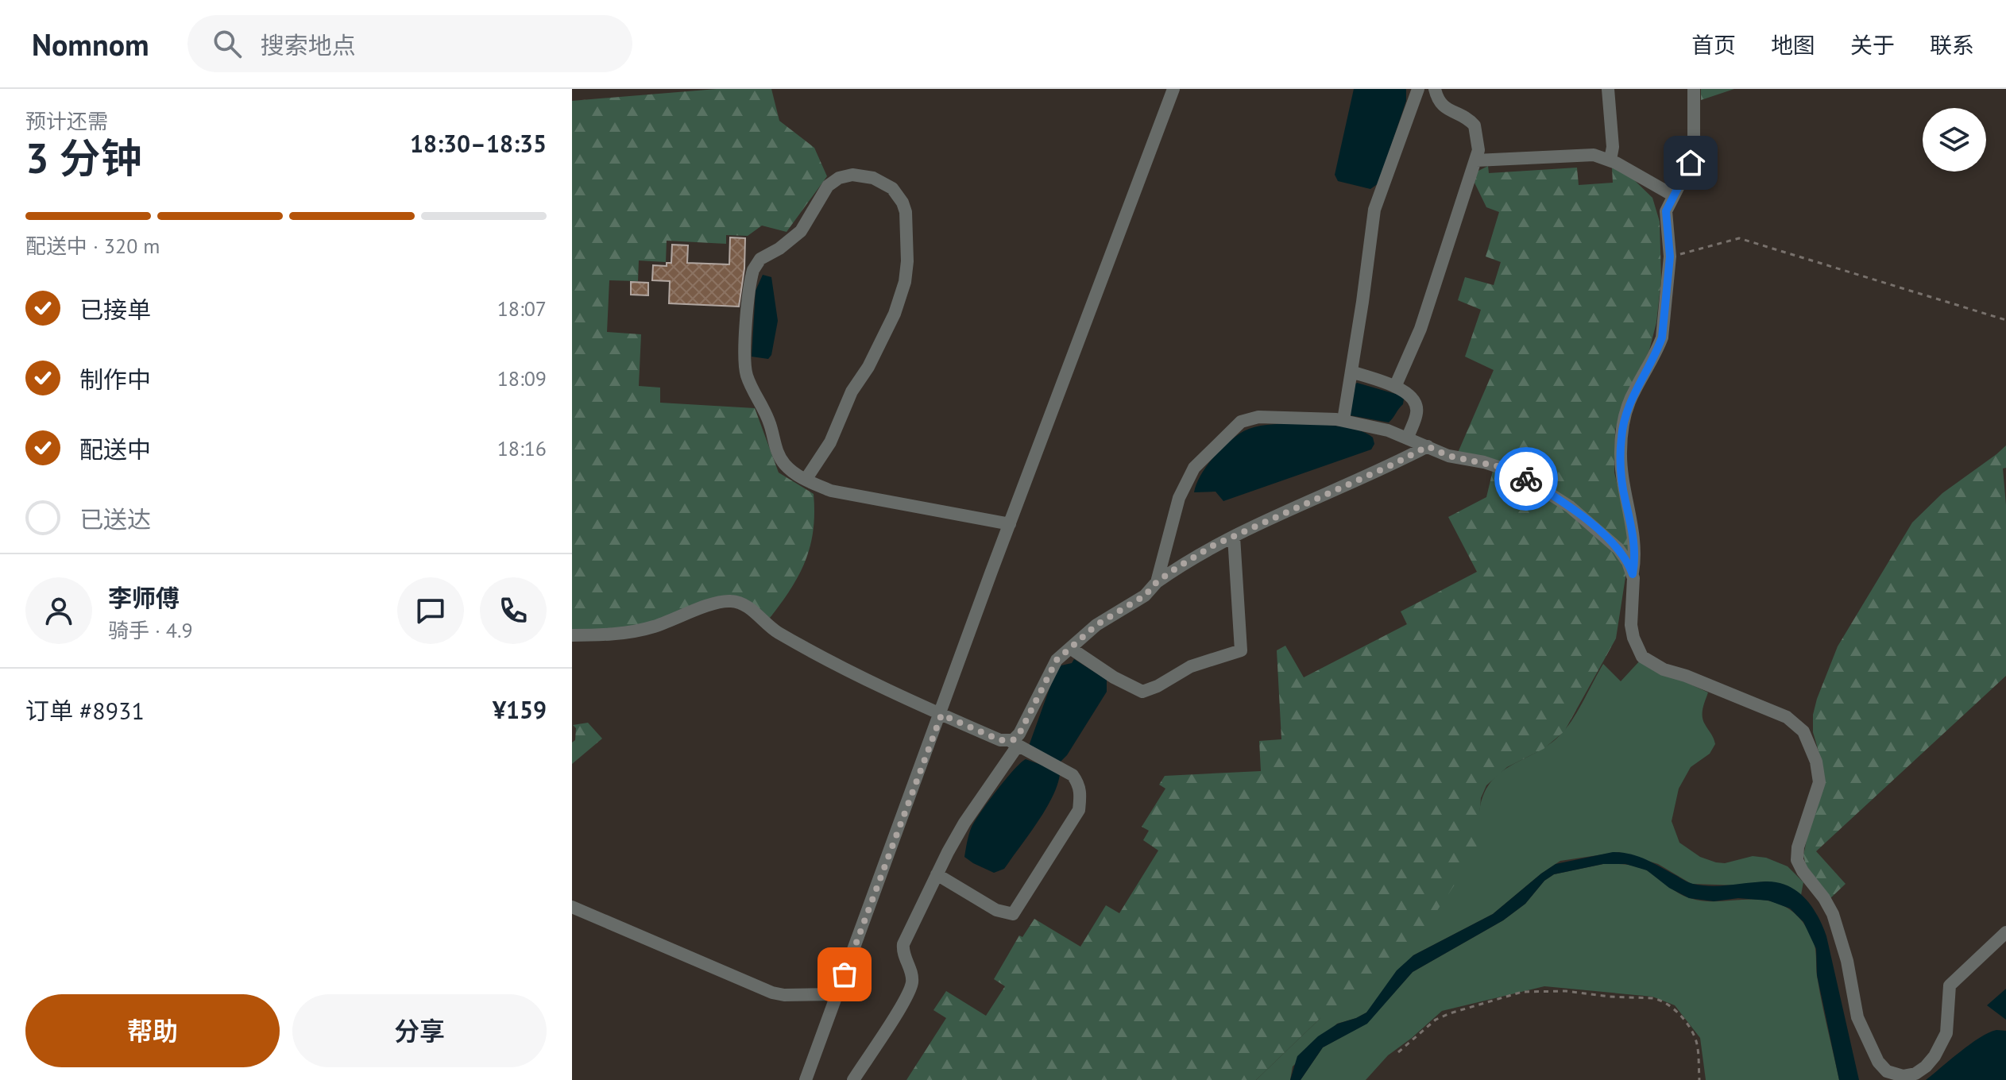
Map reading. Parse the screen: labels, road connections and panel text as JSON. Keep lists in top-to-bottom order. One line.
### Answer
{"page":{"header":"Nomnom","search":"搜索地点","nav":["首页","地图","关于","联系"],"heading":["3 分钟","预计还需","18:30–18:35"],"panel":["李师傅","骑手 · 4.9","订单 #8931","¥159"],"bar":"配送中 · 320 m","list":[["已接单","18:07"],["制作中","18:09"],["配送中","18:16"],"已送达"],"buttons":["帮助","分享"]}}
